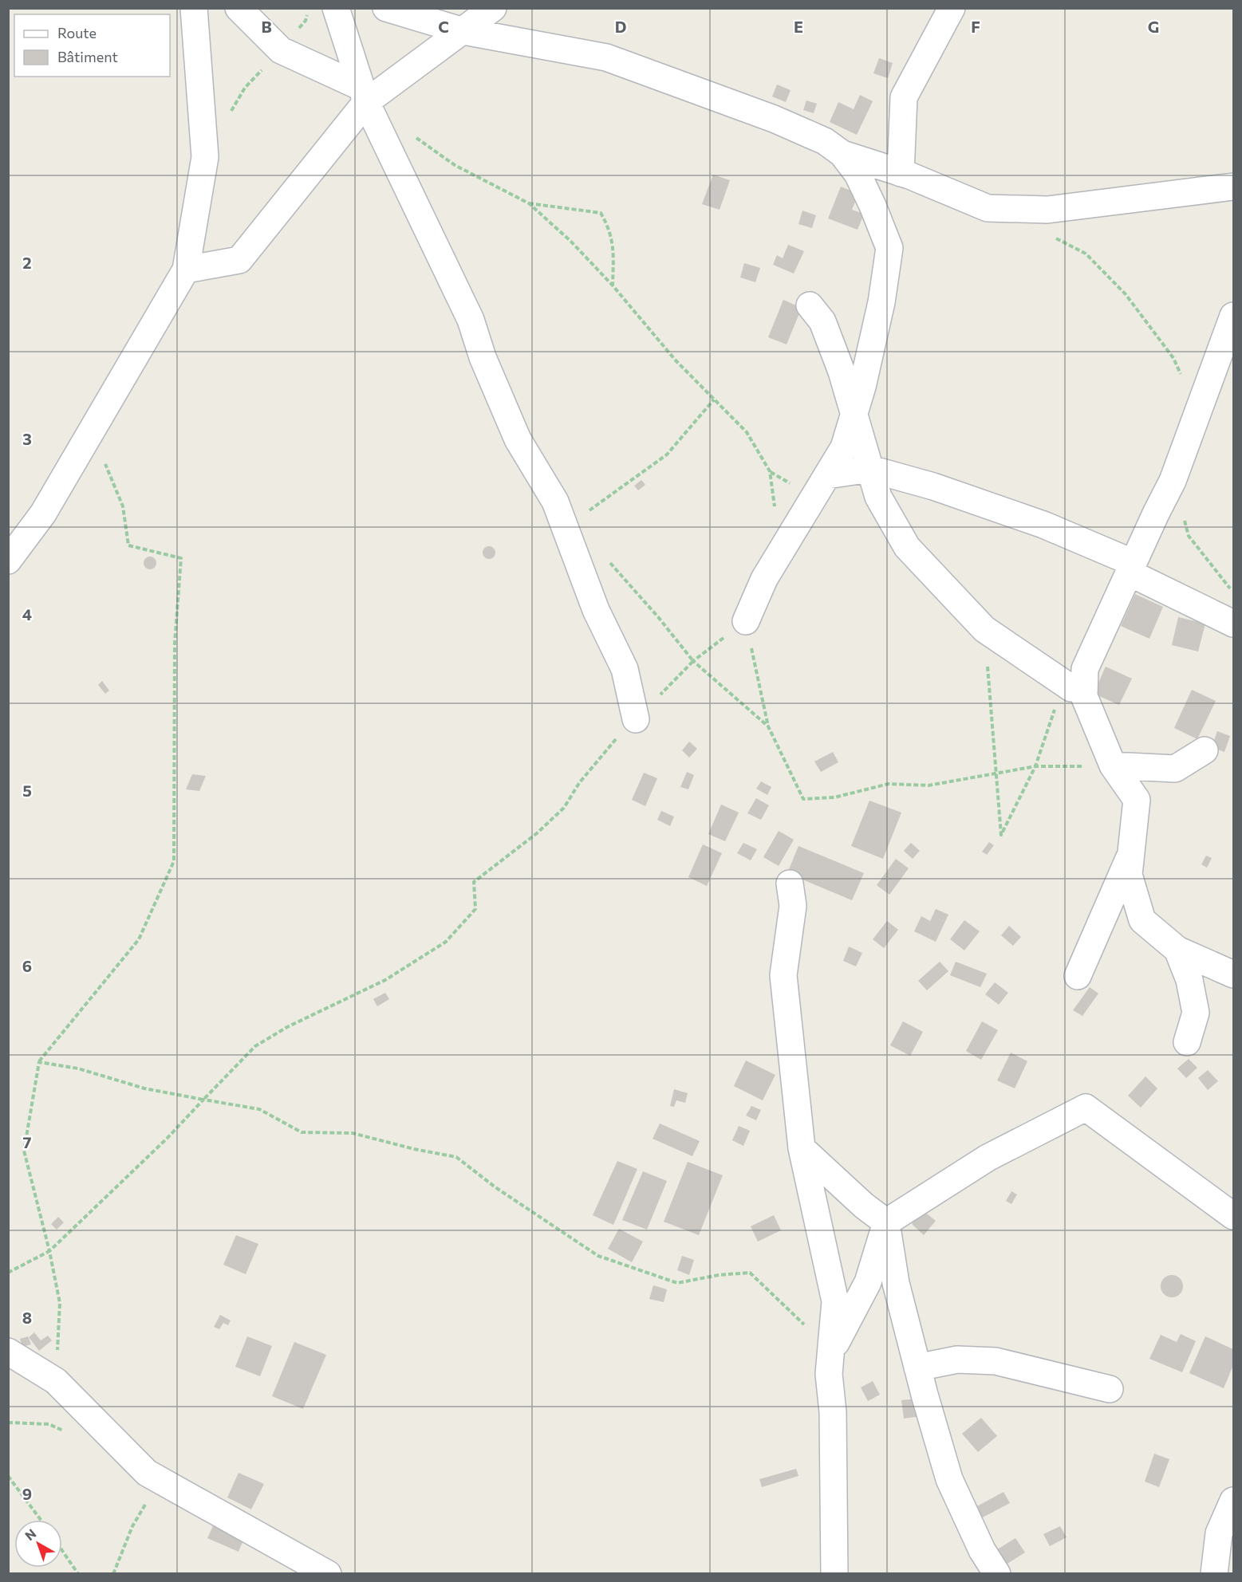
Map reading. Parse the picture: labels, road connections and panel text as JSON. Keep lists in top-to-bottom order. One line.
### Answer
{"legend":["Route","Bâtiment"],"north":"top left","grid":{"columns":["B","C","D","E","F","G"],"rows":["2","3","4","5","6","7","8","9"]}}
